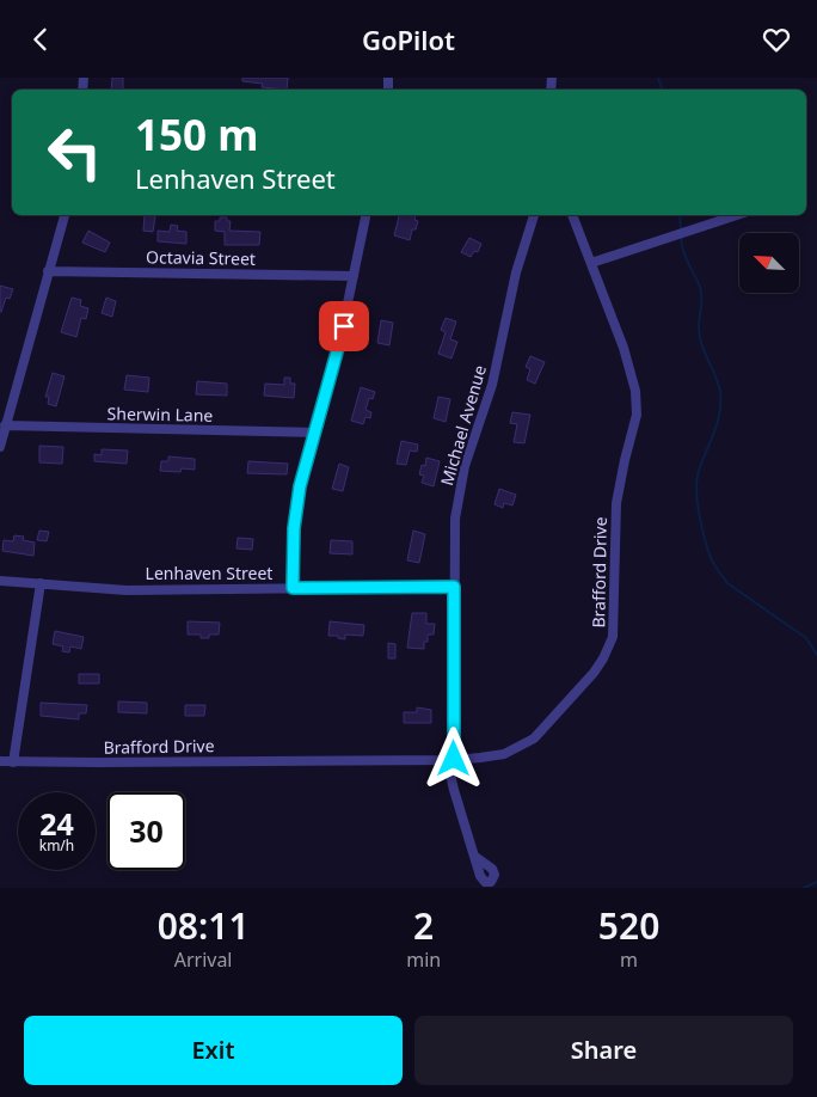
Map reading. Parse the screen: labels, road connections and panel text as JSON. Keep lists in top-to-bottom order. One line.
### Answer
{"streets":{"street":["Octavia Street","Sherwin Lane","Michael Avenue","Brafford Drive","Lenhaven Street"]},"crossings":[["Michael Avenue","Brafford Drive"],["Michael Avenue","Lenhaven Street"]],"north":"top left","page":{"header":"GoPilot","turn":["150 m","Lenhaven Street"],"speed":"24 km/h","limit":"30","eta":["08:11","Arrival","2","min","520","m"],"buttons":["Exit","Share"]}}
